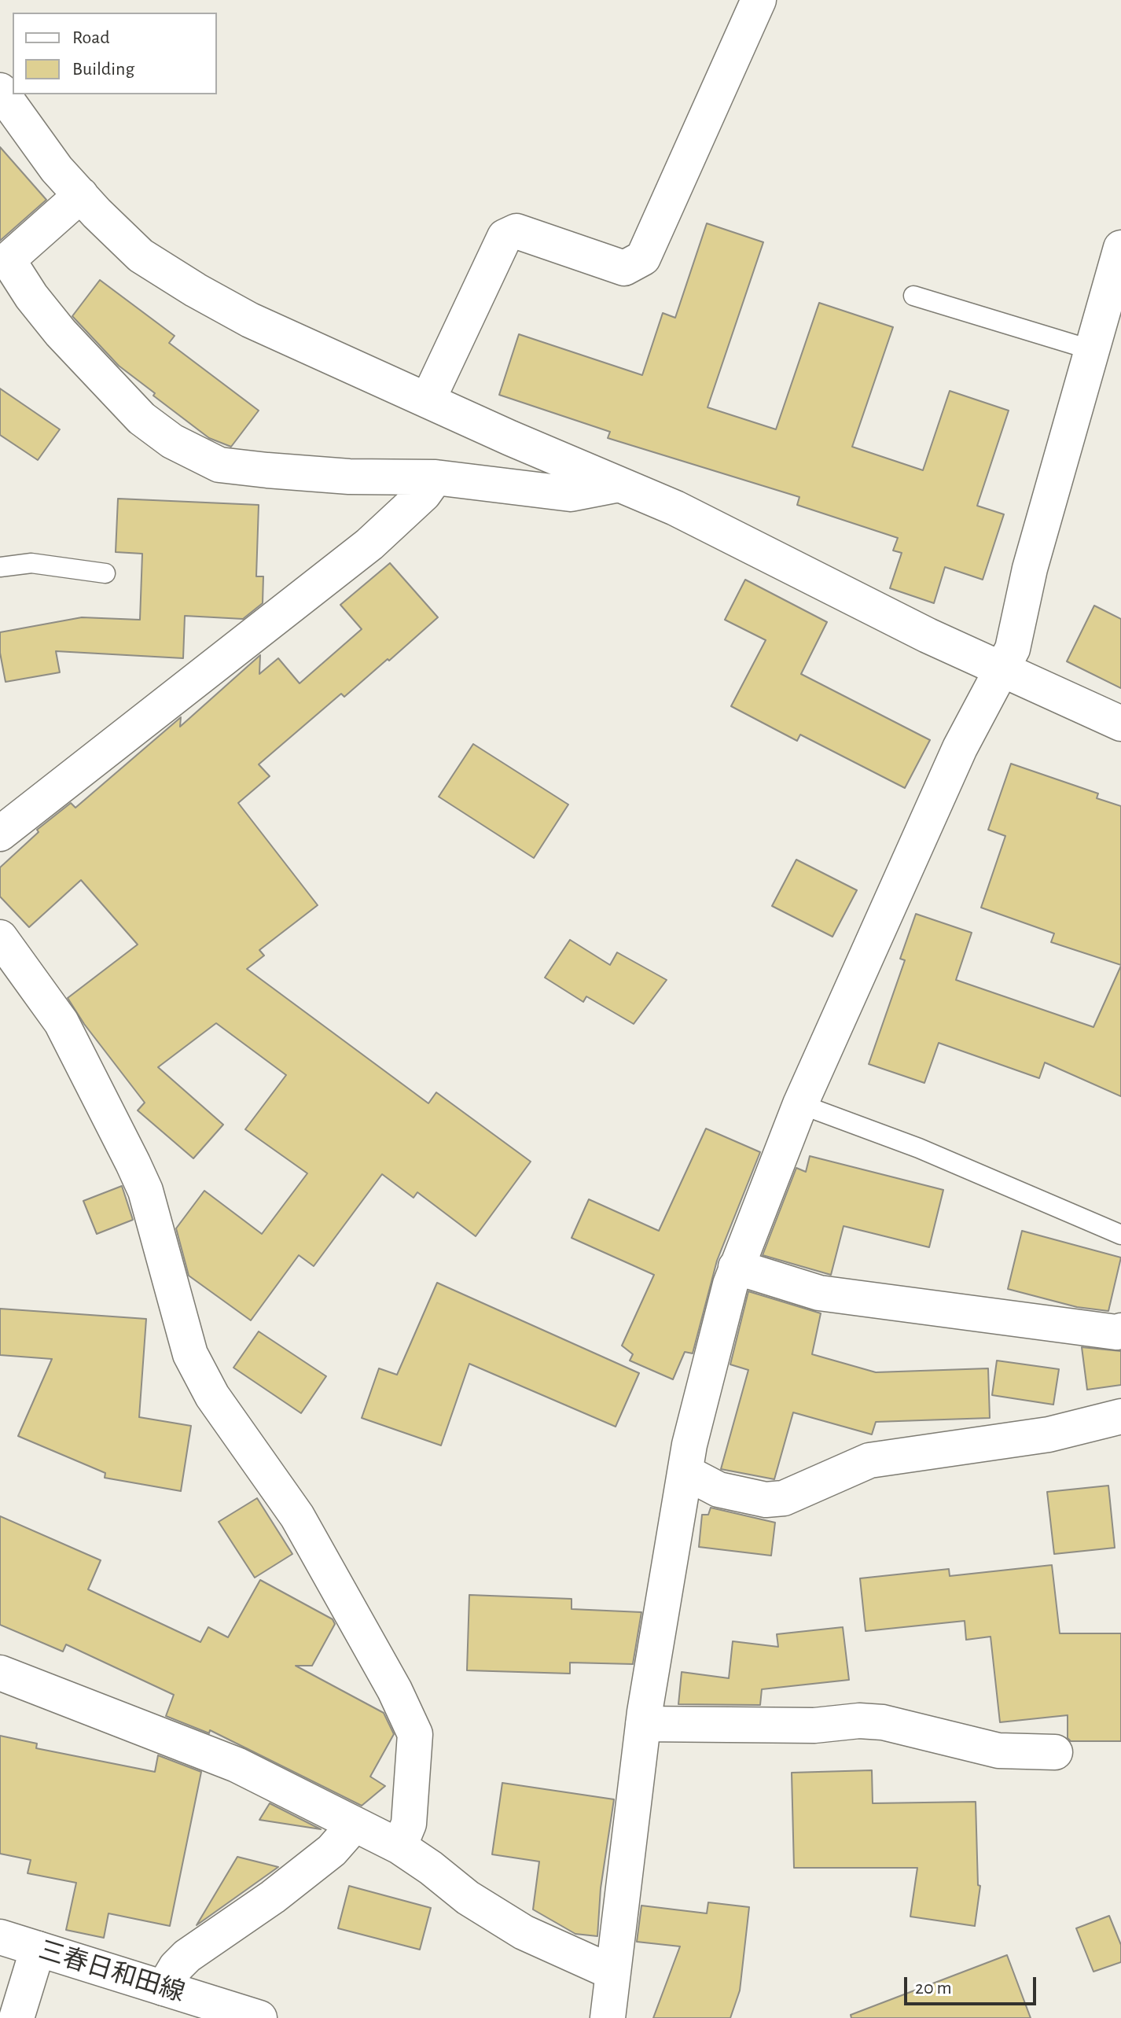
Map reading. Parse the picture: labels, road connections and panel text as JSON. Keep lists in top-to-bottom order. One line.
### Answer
{"streets":{"street":["三春日和田線"]},"legend":["Road","Building"],"scale_bar":"20 m"}
